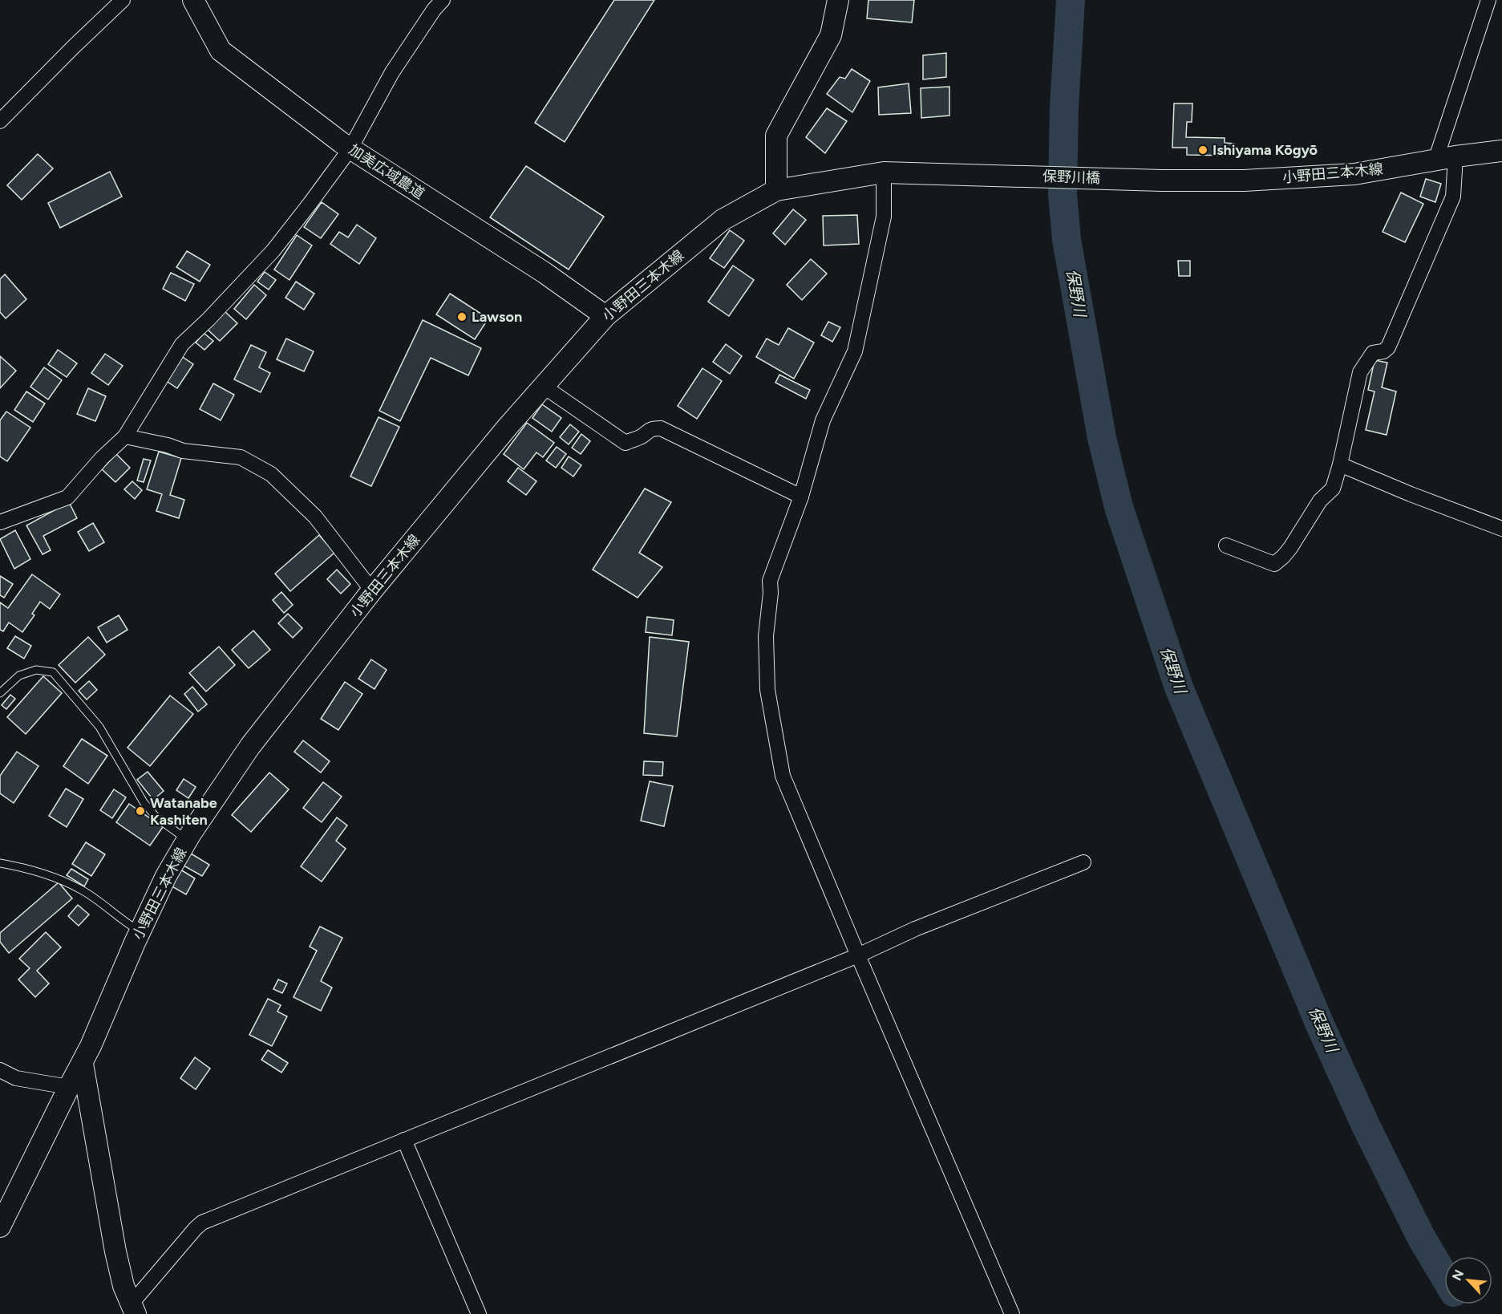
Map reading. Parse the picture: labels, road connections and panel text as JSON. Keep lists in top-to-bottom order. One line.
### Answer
{"streets":{"main road":["加美広域農道","小野田三本木線","保野川橋"]},"crossings":[["加美広域農道","小野田三本木線"],["小野田三本木線","保野川橋"]],"water":["保野川"],"places":["Ishiyama Kōgyō","Lawson","Watanabe Kashiten"],"north":"top left"}
